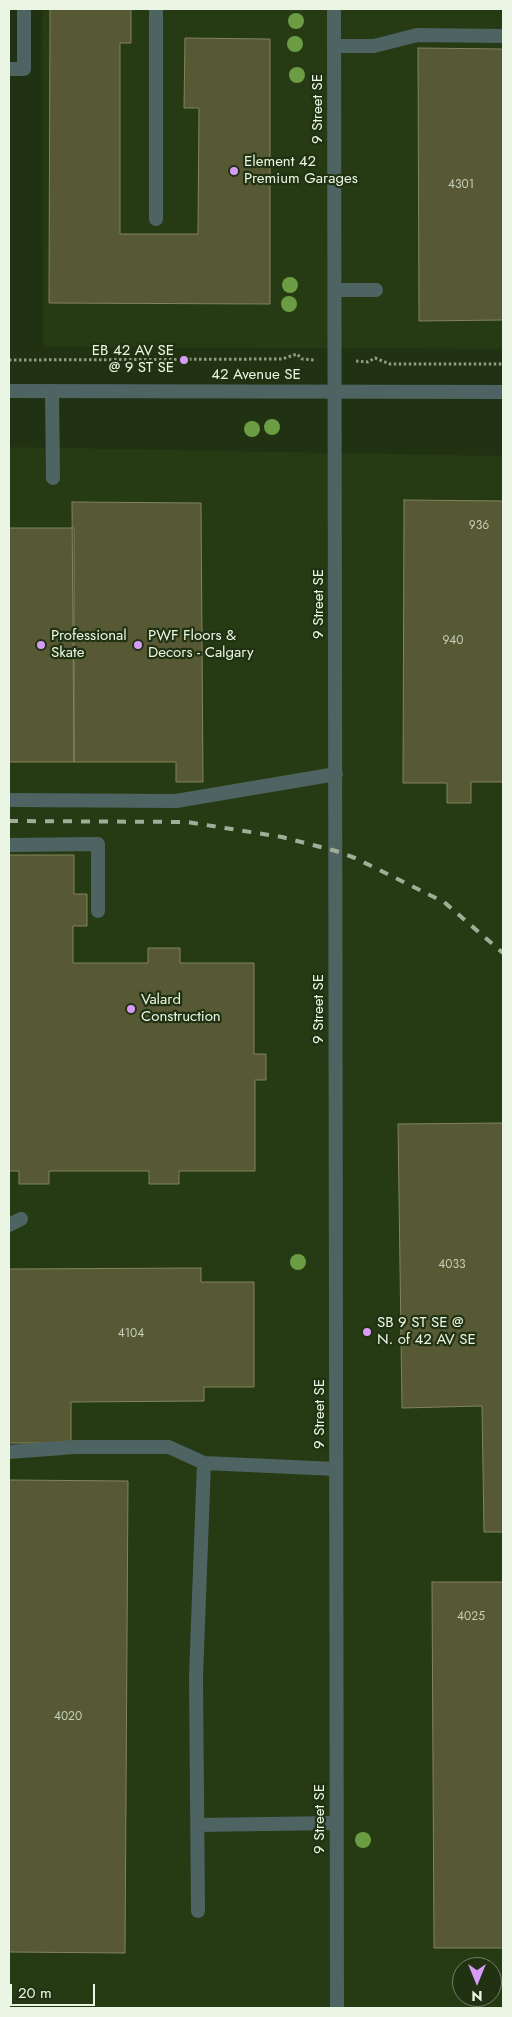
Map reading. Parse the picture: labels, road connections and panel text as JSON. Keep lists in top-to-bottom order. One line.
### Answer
{"streets":{"street":["9 Street SE","42 Avenue SE"]},"crossings":[["9 Street SE","42 Avenue SE"]],"places":["Element 42 Premium Garages","EB 42 AV SE @ 9 ST SE","Professional Skate","PWF Floors & Decors - Calgary","Valard Construction","SB 9 ST SE @ N. of 42 AV SE"],"house_numbers":["4301","936","940","4033","4104","4025","4020"],"scale_bar":"20 m","north":"bottom"}
